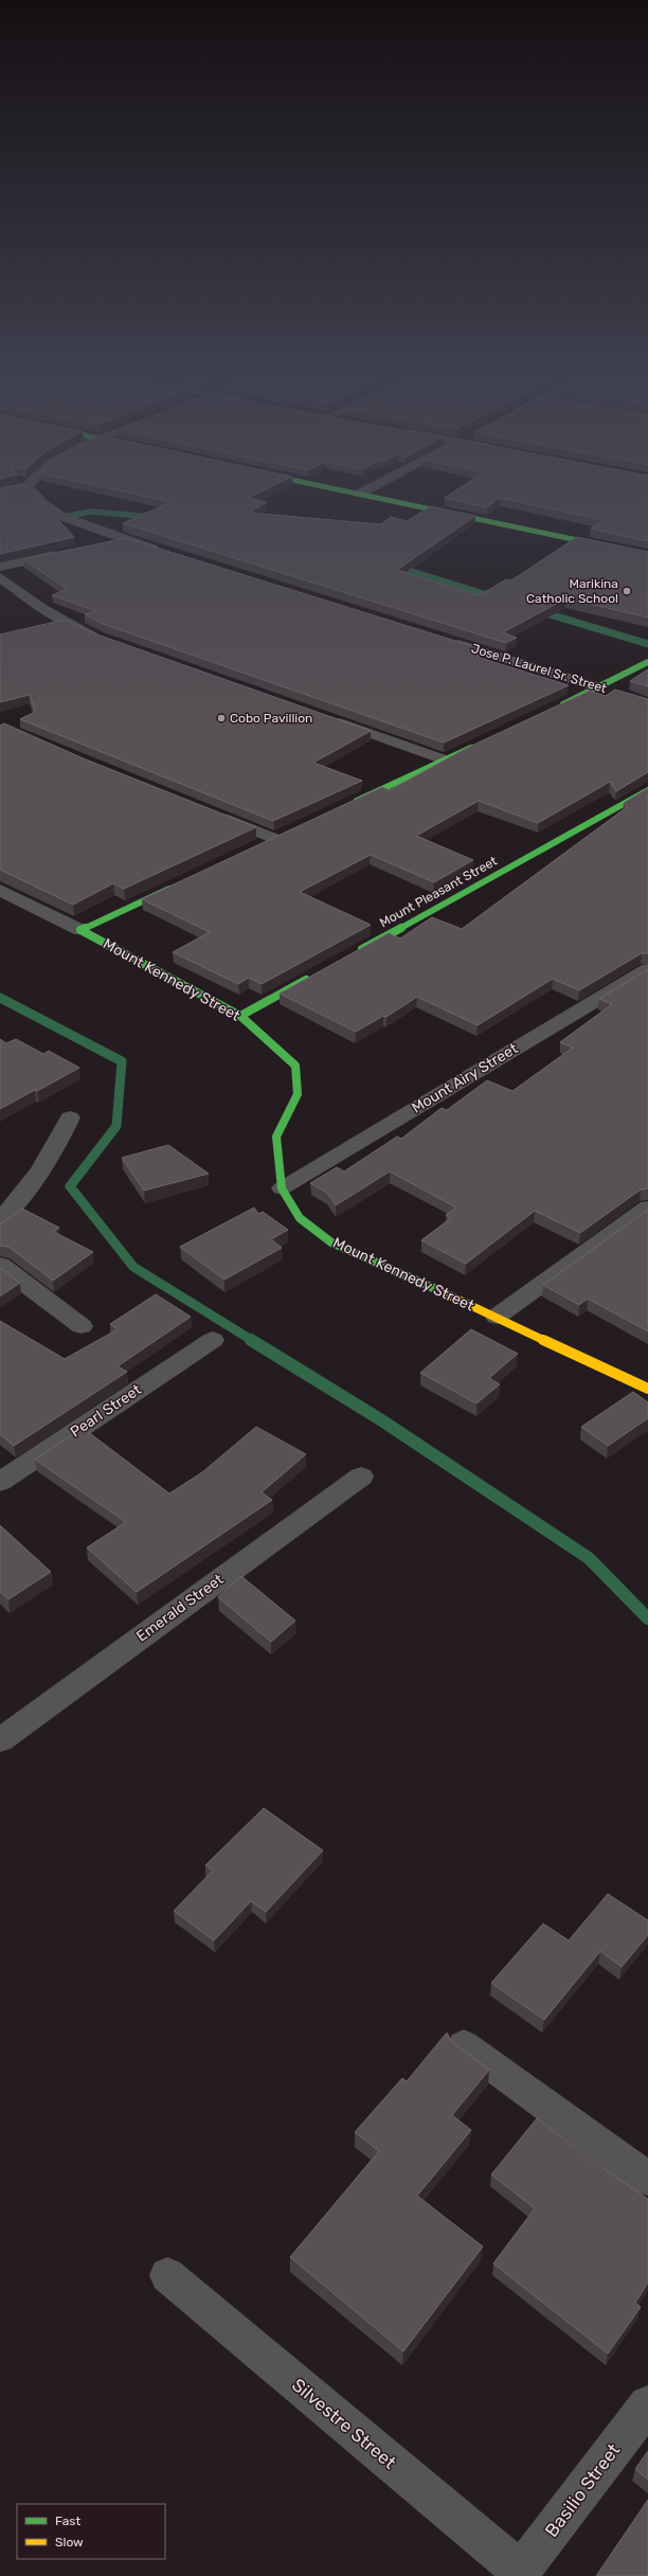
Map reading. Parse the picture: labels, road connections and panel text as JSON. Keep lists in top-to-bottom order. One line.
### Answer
{"streets":{"street":["Jose P. Laurel Sr. Street","Mount Pleasant Street","Mount Kennedy Street","Mount Airy Street","Pearl Street","Emerald Street","Silvestre Street","Basilio Street"]},"crossings":[["Mount Kennedy Street","Mount Airy Street"],["Silvestre Street","Basilio Street"]],"places":["Marikina Catholic School","Cobo Pavillion"],"legend":["Fast","Slow"]}
